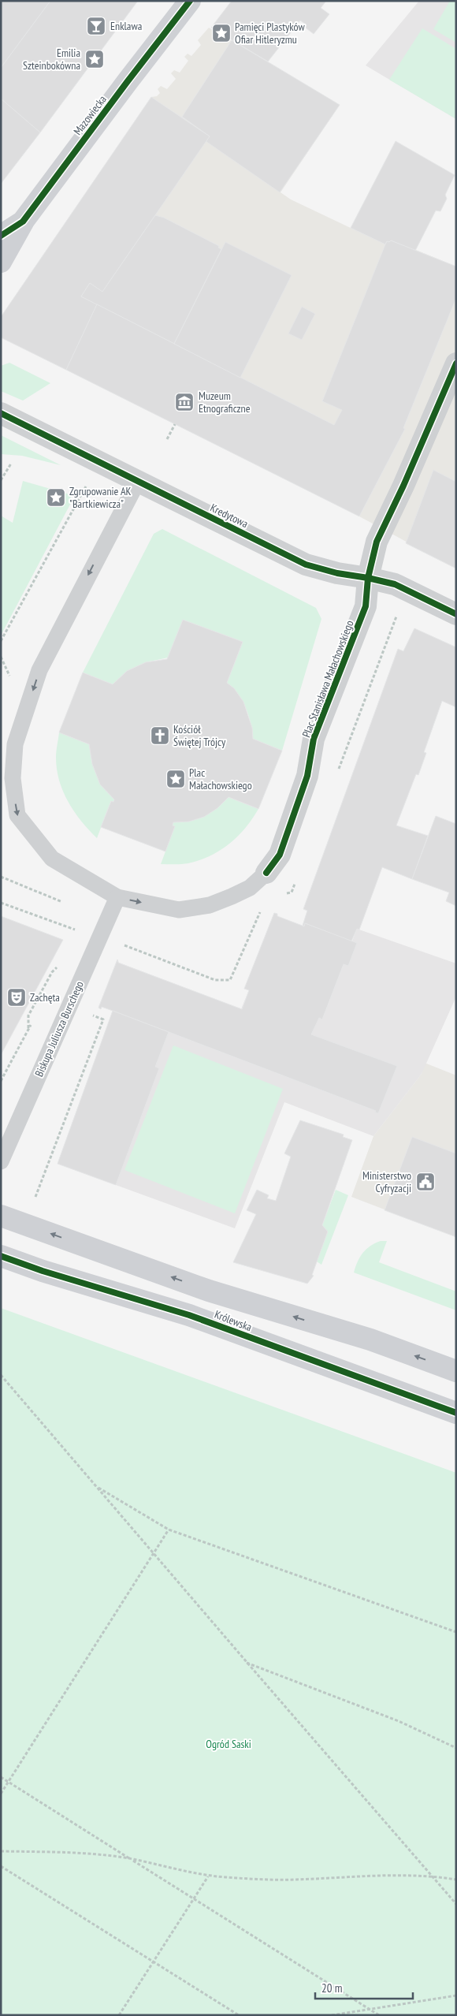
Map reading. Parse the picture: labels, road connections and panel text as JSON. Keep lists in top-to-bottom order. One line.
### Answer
{"streets":{"street":["Mazowiecka","Kredytowa","Plac Stanisława Małachowskiego","Królewska"],"lane":["Biskupa Juliusza Burschego"]},"crossings":[["Kredytowa","Plac Stanisława Małachowskiego"],["Plac Stanisława Małachowskiego","Biskupa Juliusza Burschego"]],"parks":["Ogród Saski"],"places":{"bar":["Enklawa"],"place":["Pamięci Plastyków Ofiar Hitleryzmu","Emilia Szteinbokówna","Zgrupowanie AK \"Bartkiewicza\"","Plac Małachowskiego"],"museum":["Muzeum Etnograficzne"],"church":["Kościół Świętej Trójcy"],"theatre":["Zachęta"],"public building":["Ministerstwo Cyfryzacji"]},"scale_bar":"20 m"}
